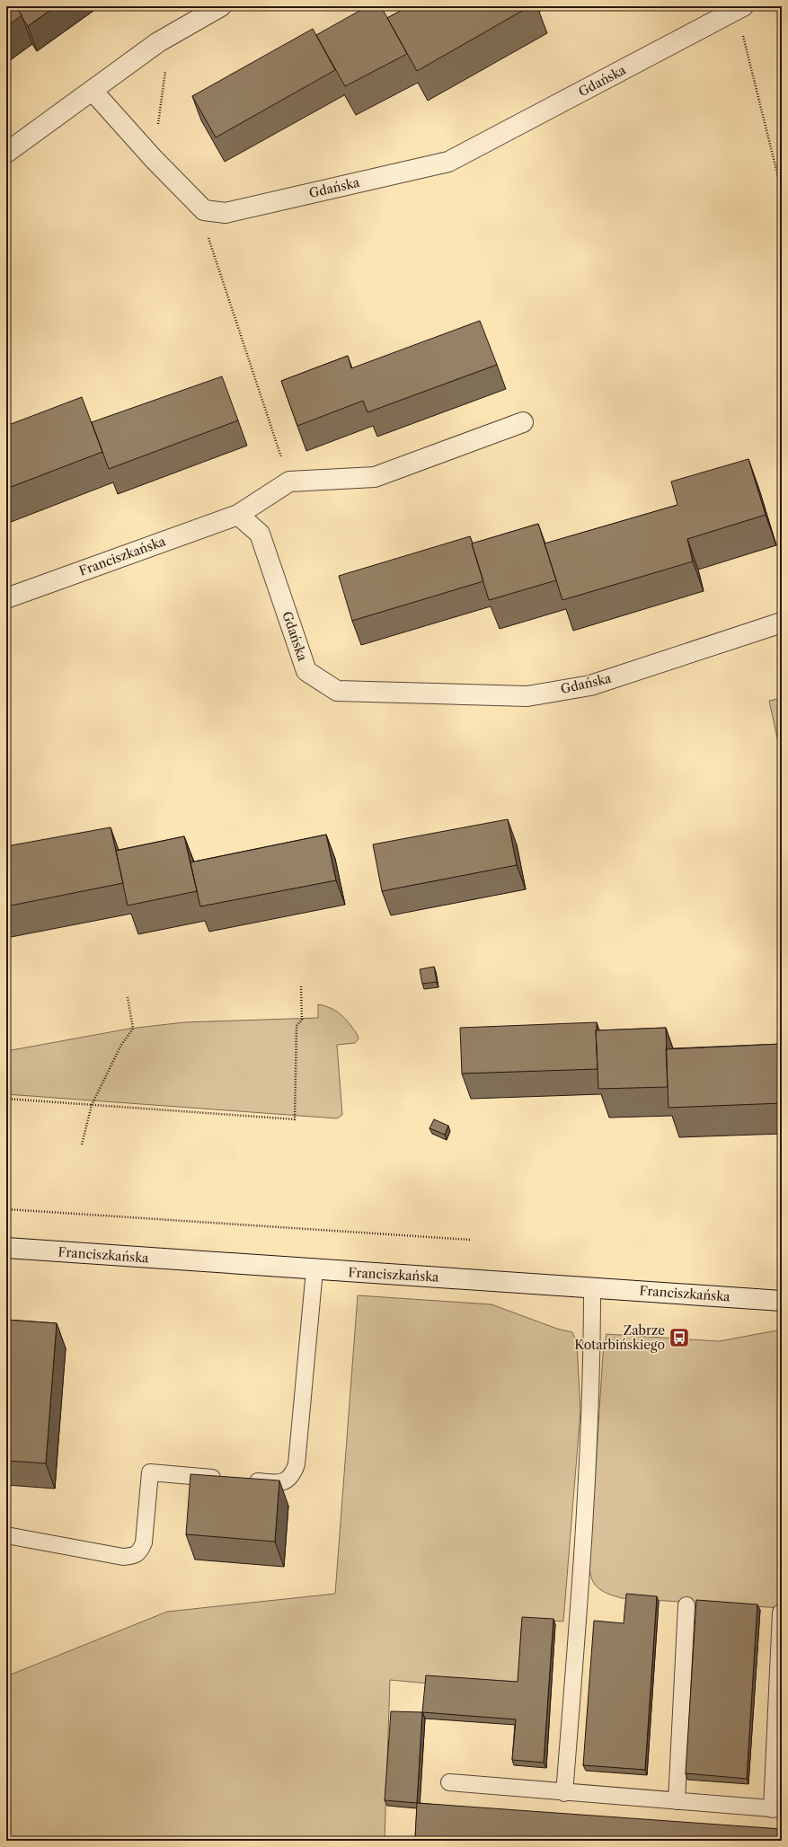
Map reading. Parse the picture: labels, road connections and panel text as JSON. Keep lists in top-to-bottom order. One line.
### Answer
{"streets":{"street":["Gdańska","Franciszkańska"]},"crossings":[["Gdańska","Franciszkańska"]],"places":{"bus stop":["Zabrze Kotarbińskiego"]}}
